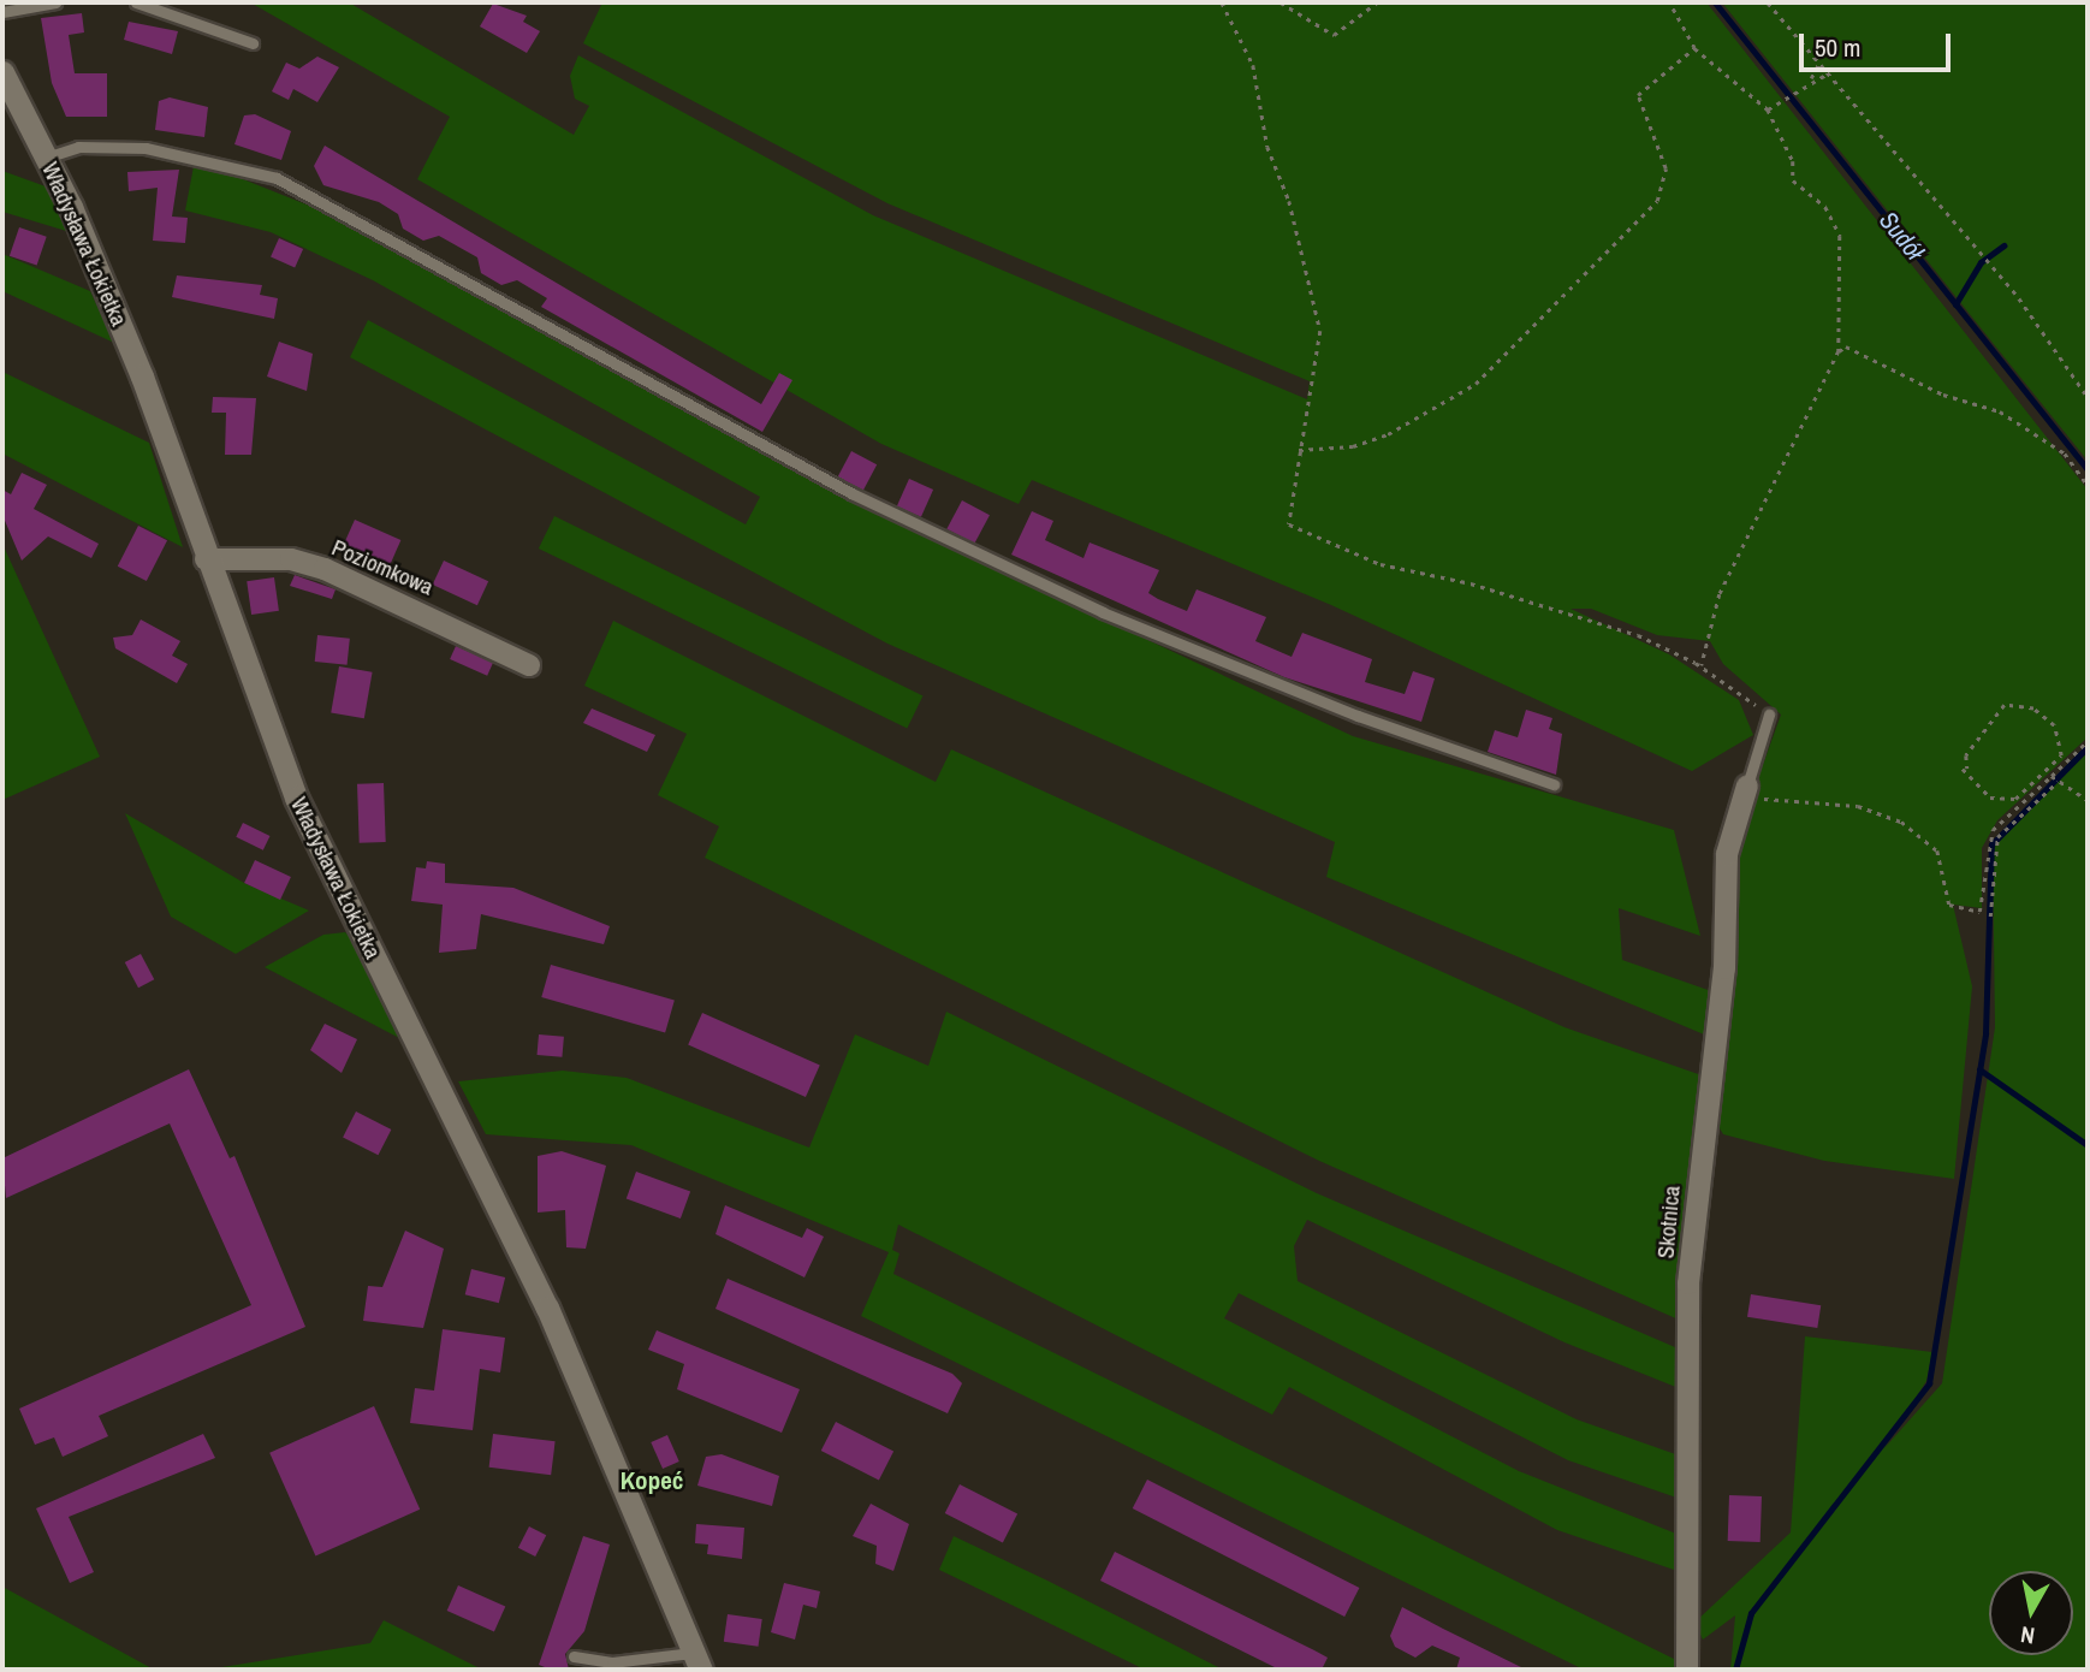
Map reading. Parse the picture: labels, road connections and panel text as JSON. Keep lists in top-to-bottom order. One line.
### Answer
{"streets":{"street":["Władysława Łokietka","Poziomkowa","Skotnica"]},"crossings":[["Władysława Łokietka","Poziomkowa"]],"districts":["Kopeć"],"water":["Sudół"],"scale_bar":"50 m","north":"bottom"}
